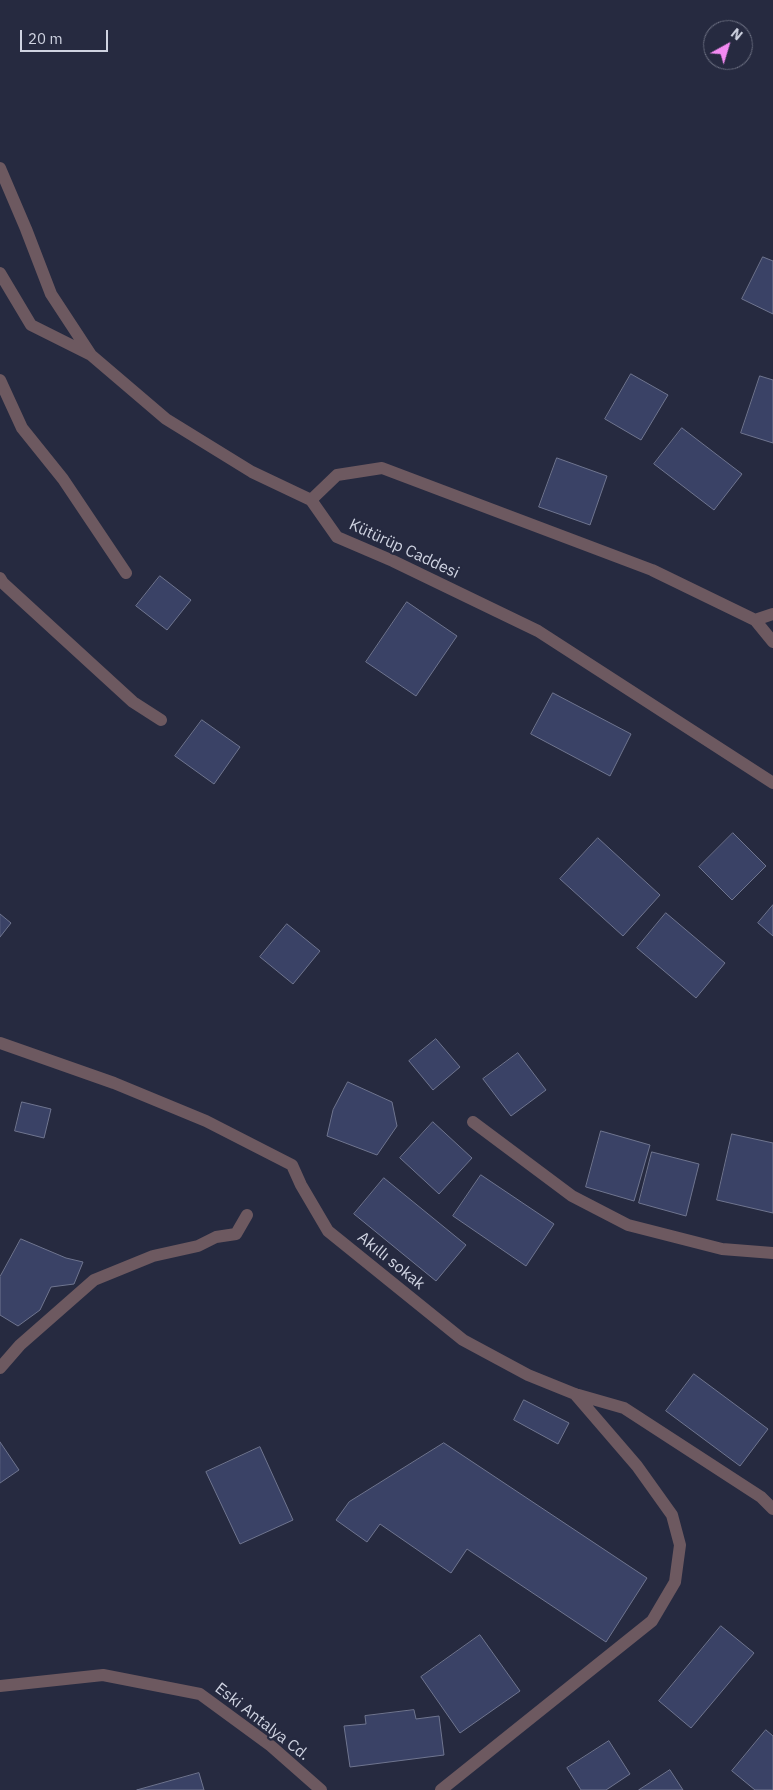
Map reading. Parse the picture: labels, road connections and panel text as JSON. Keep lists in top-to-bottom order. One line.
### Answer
{"streets":{"street":["Kütürüp Caddesi","Akıllı sokak","Eski Antalya Cd."]},"scale_bar":"20 m","north":"top right"}
